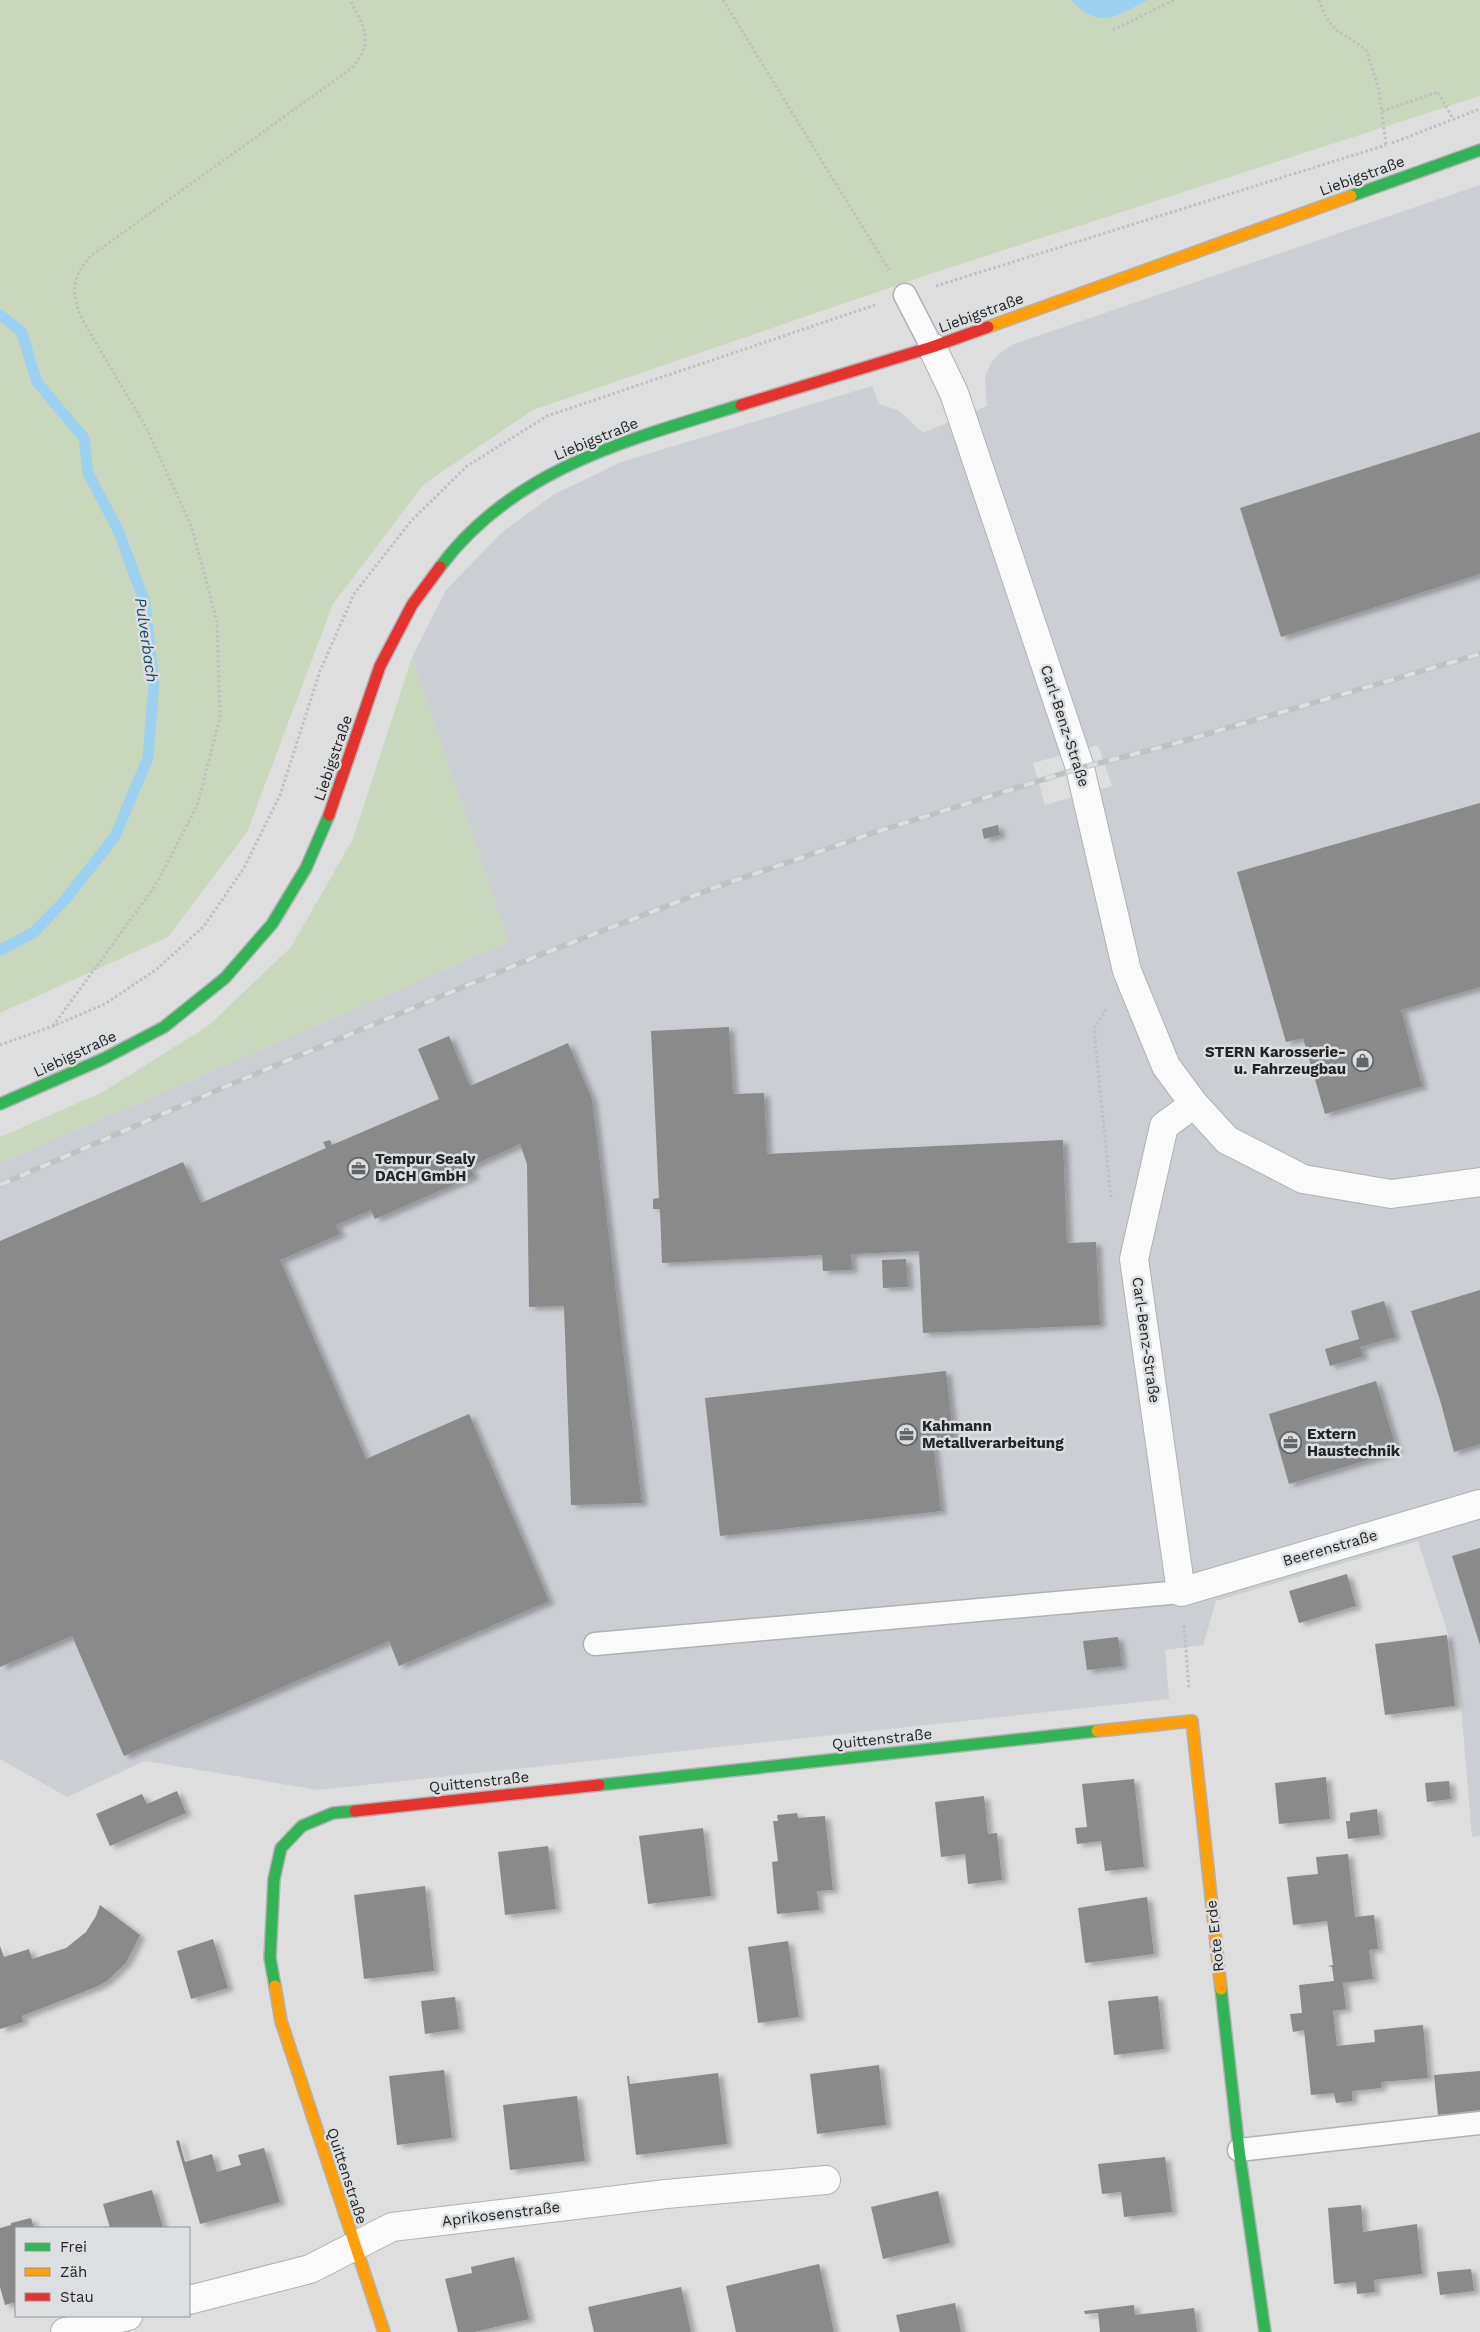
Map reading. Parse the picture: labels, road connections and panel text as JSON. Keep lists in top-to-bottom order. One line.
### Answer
{"streets":{"street":["Liebigstraße","Carl-Benz-Straße","Beerenstraße","Quittenstraße","Rote Erde","Aprikosenstraße"]},"crossings":[["Liebigstraße","Carl-Benz-Straße"],["Carl-Benz-Straße","Beerenstraße"],["Quittenstraße","Rote Erde"],["Quittenstraße","Aprikosenstraße"]],"water":["Pulverbach"],"places":{"shop":["STERN Karosserie- u. Fahrzeugbau"],"office":["Tempur Sealy DACH GmbH","Kahmann Metallverarbeitung","Extern Haustechnik"]},"legend":["Frei","Zäh","Stau"]}
